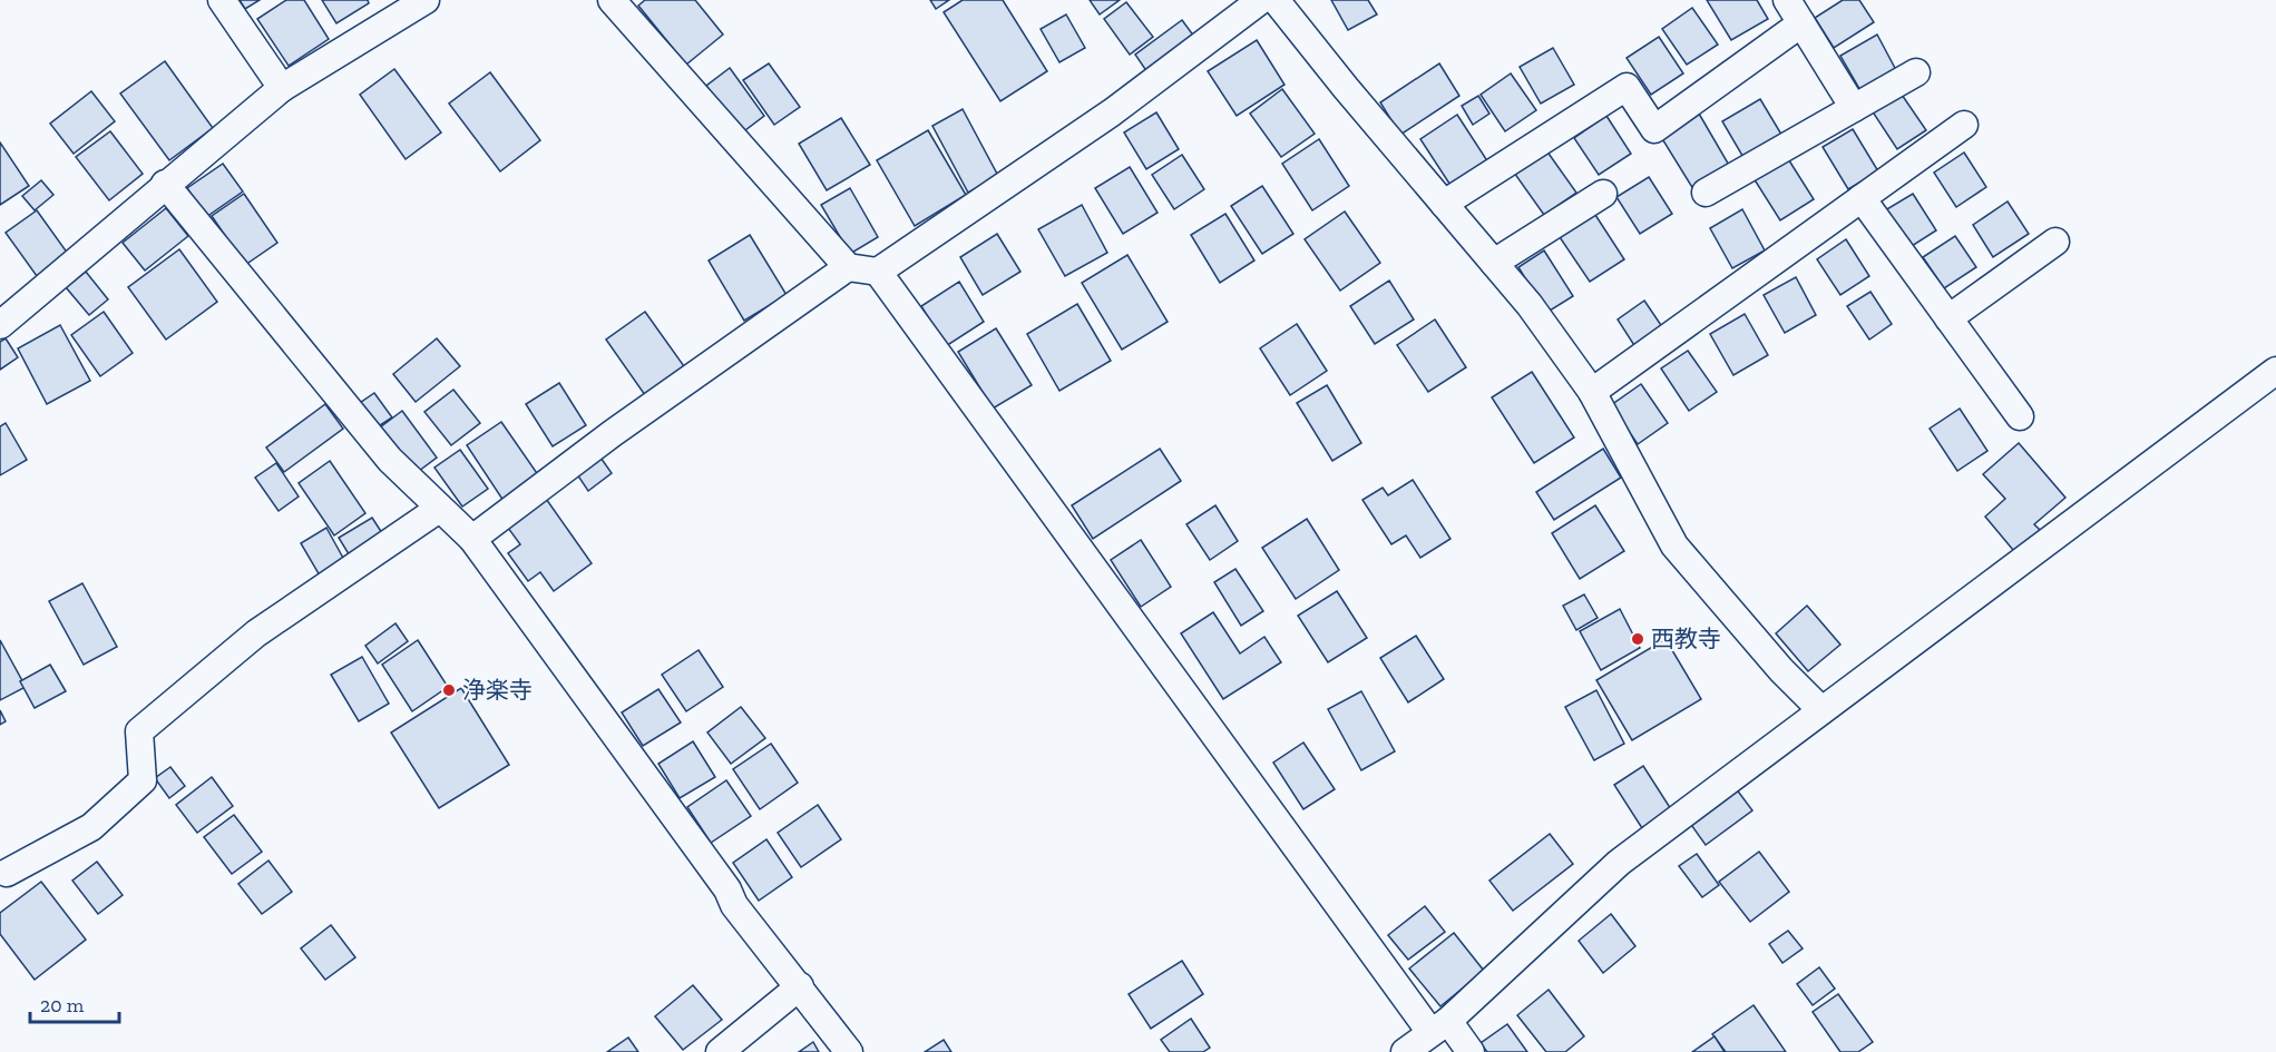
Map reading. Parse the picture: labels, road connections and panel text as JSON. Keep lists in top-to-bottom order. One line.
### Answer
{"places":["西教寺","浄楽寺"],"scale_bar":"20 m"}
